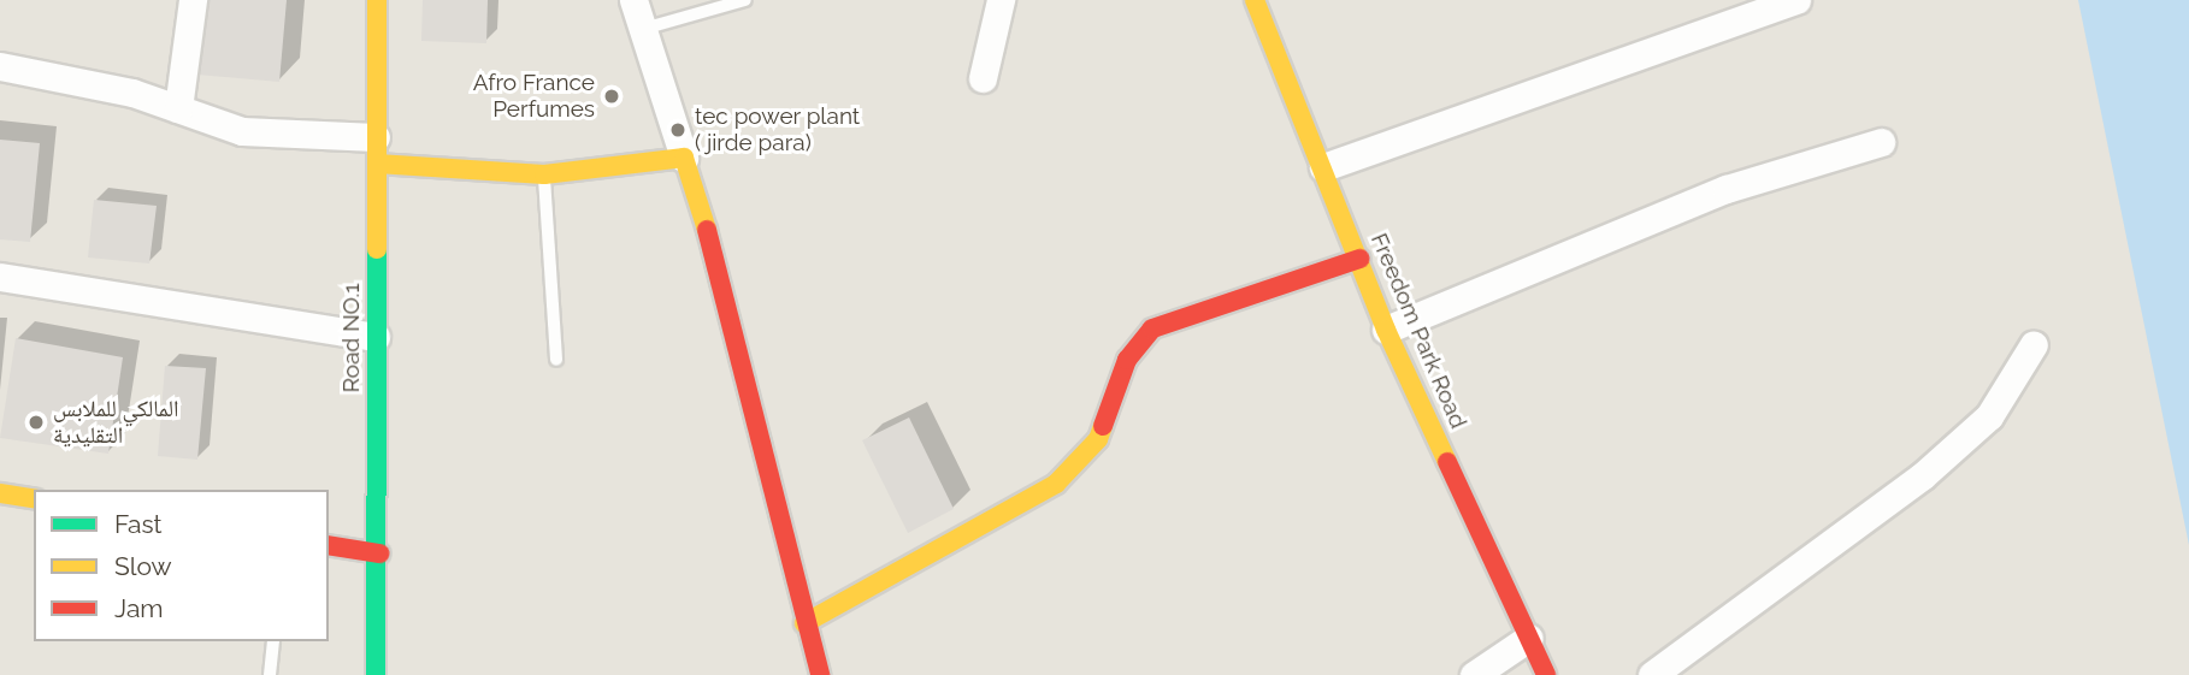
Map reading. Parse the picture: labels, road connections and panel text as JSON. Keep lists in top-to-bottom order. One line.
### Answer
{"streets":{"main road":["Freedom Park Road","Road NO.1"]},"places":["Afro France Perfumes","tec power plant ( jirde para)","المالكي للملابس التقليدية"],"legend":["Fast","Slow","Jam"]}
